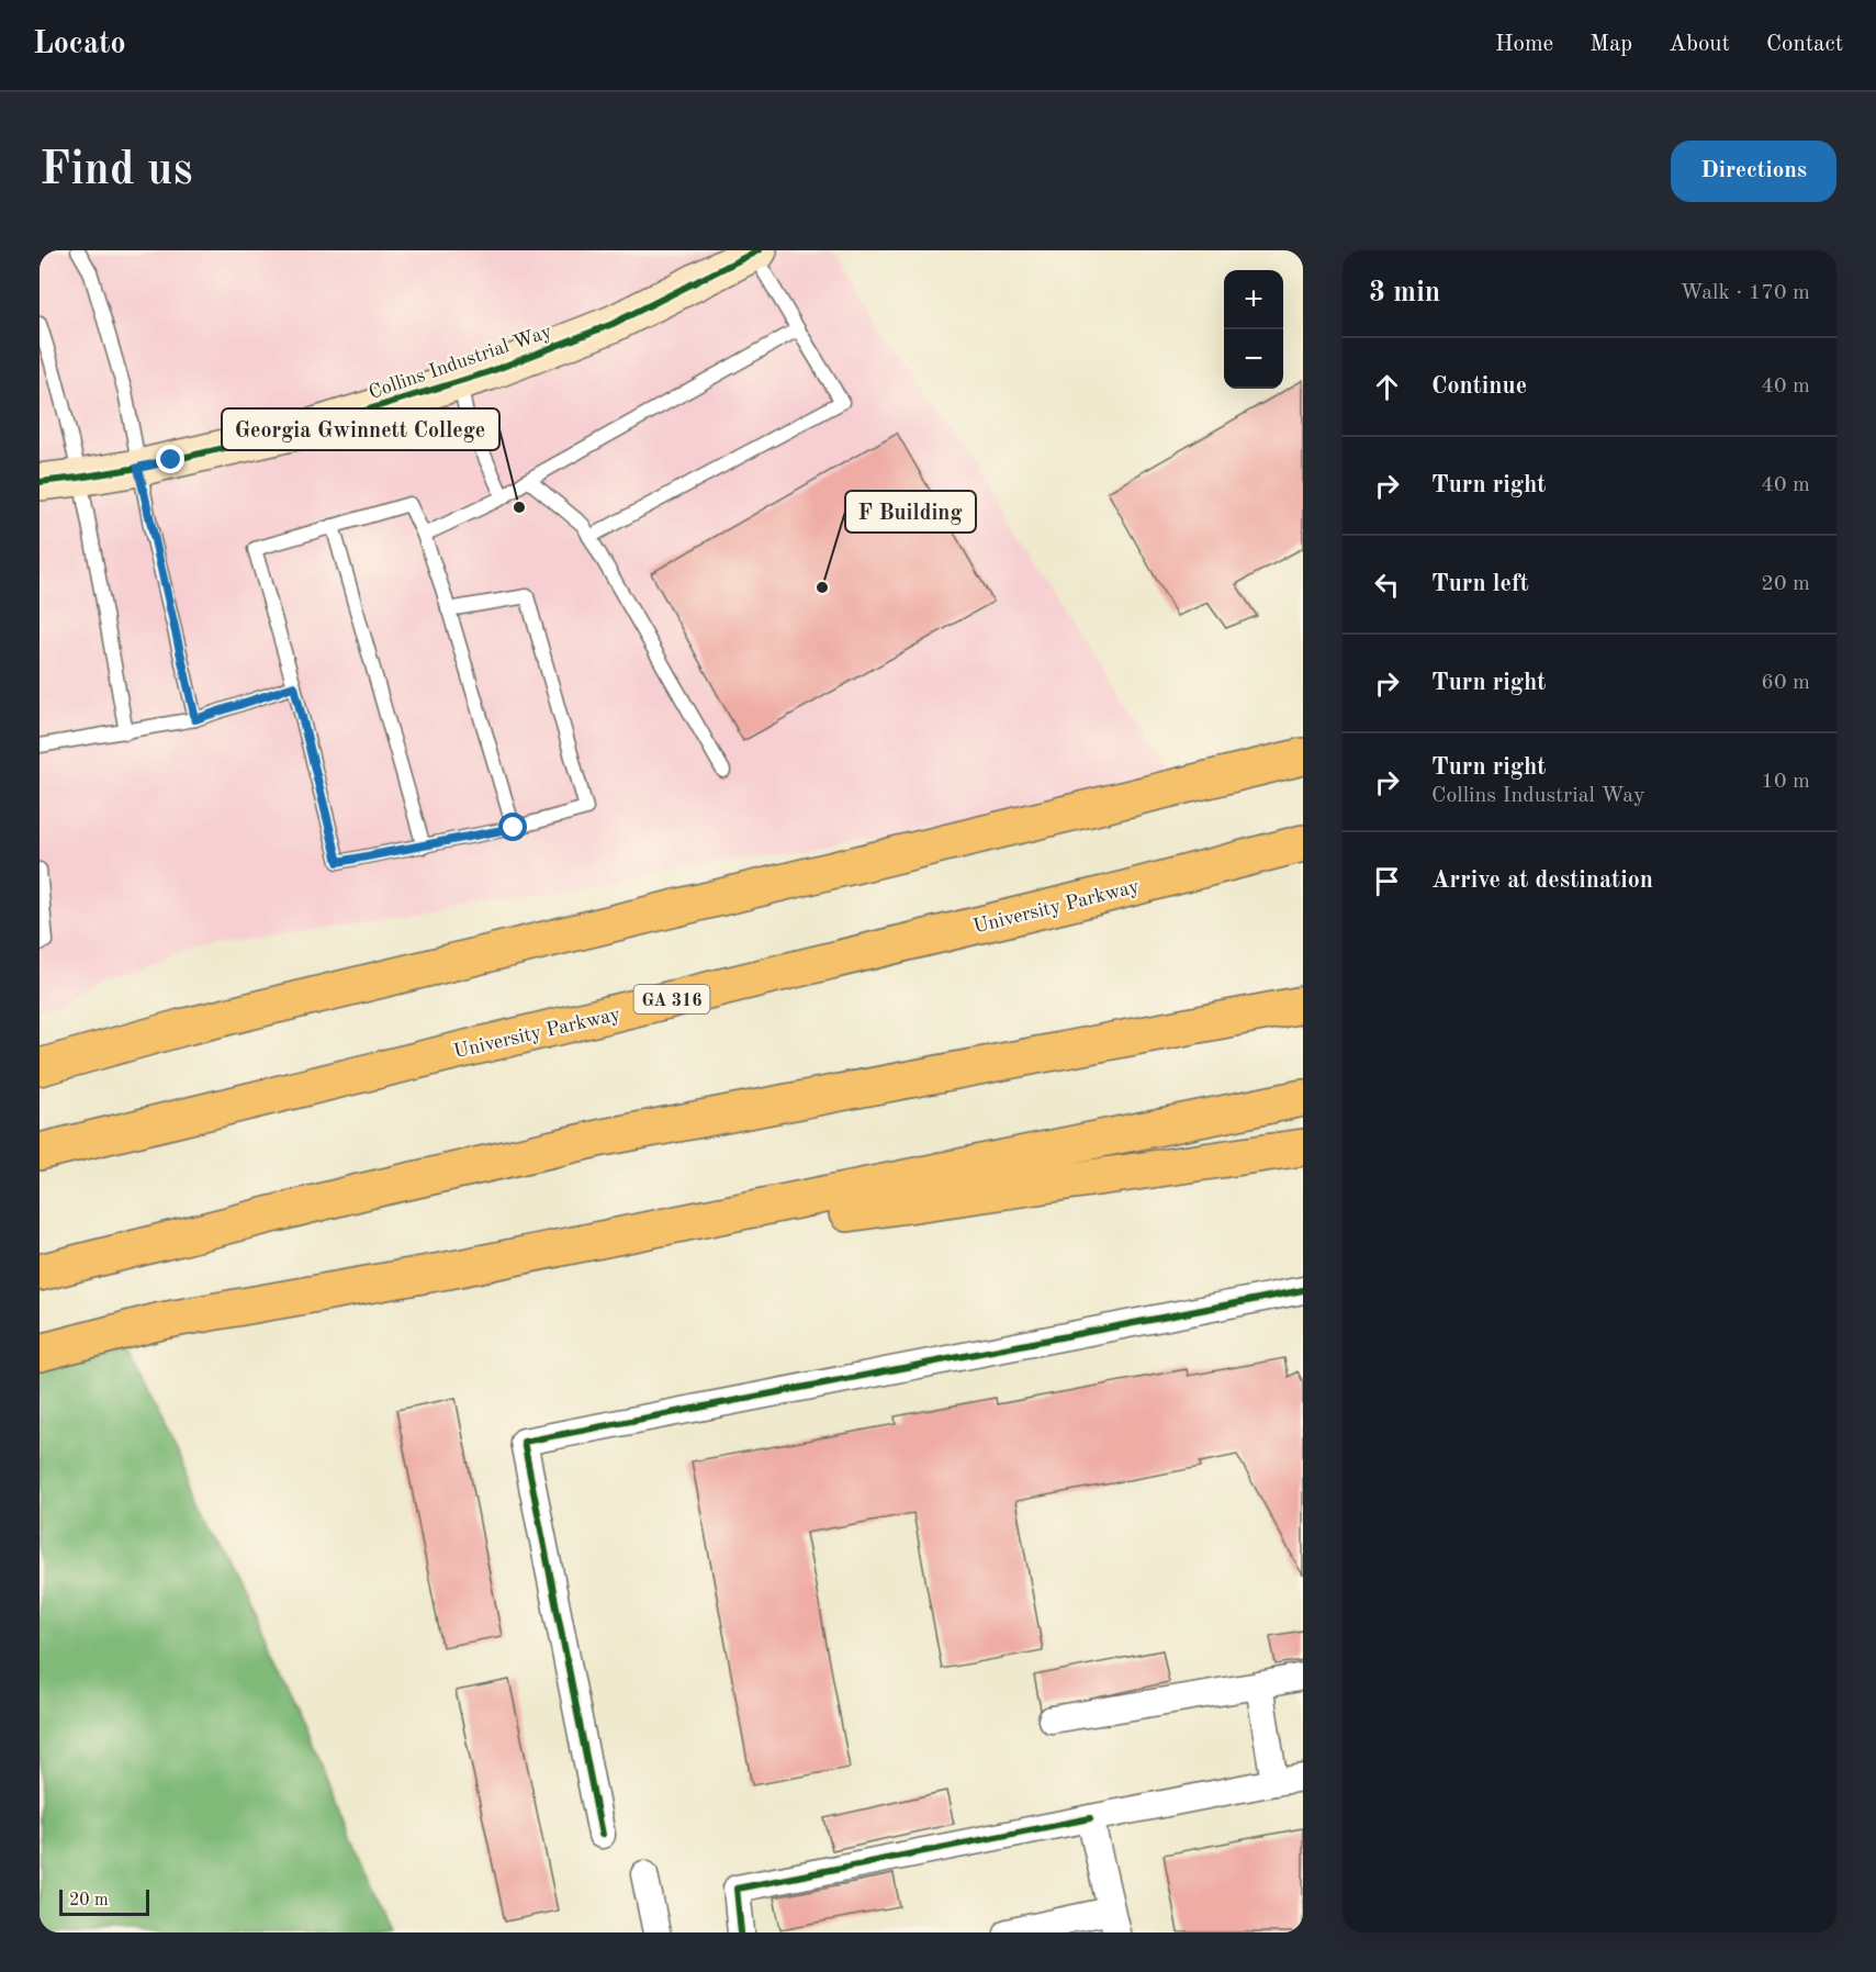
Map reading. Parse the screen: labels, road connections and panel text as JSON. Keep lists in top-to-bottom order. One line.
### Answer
{"streets":{"highway":["University Parkway","GA 316"],"street":["Collins Industrial Way"]},"places":["Georgia Gwinnett College","F Building"],"scale_bar":"20 m","page":{"header":"Locato","nav":["Home","Map","About","Contact"],"buttons":"Directions","title":"Find us","heading":["3 min","Walk · 170 m"],"map_buttons":["+","−"],"list":[["Continue","40 m"],["Turn right","40 m"],["Turn left","20 m"],["Turn right","60 m"],["Turn right","Collins Industrial Way","10 m"],"Arrive at destination"],"scale":"20 m"}}
